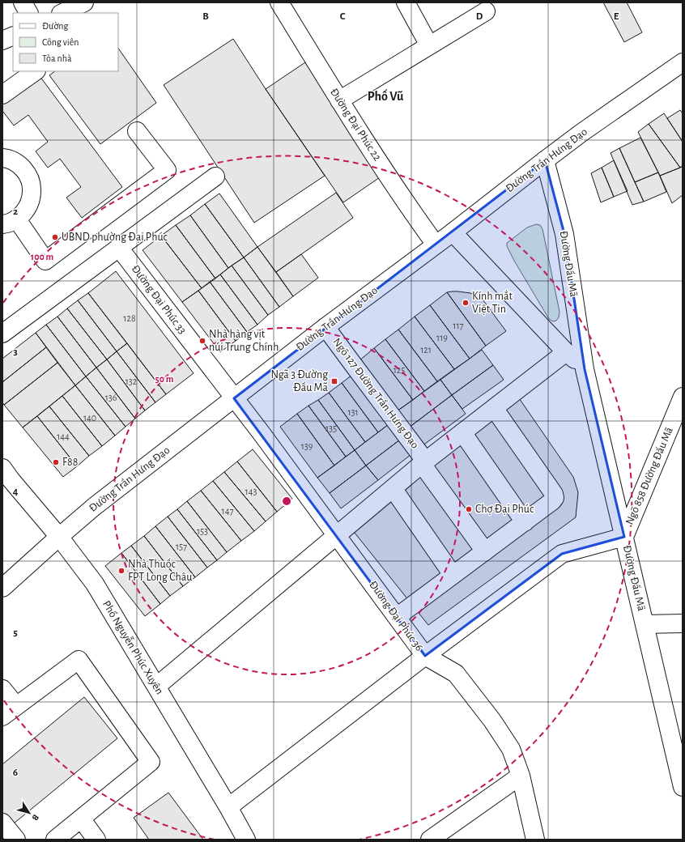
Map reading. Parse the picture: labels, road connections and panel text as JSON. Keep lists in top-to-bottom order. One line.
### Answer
{"streets":{"street":["Đường Đại Phúc 22","Đường Trần Hưng Đạo","Đường Đấu Mã","Đường Đại Phúc 33","Ngõ 127 Đường Trần Hưng Đạo","Ngõ 858 Đường Đấu Mã","Đường Đại Phúc 36","Phố Nguyễn Phúc Xuyên"]},"crossings":[["Đường Đại Phúc 22","Đường Trần Hưng Đạo"],["Đường Trần Hưng Đạo","Đường Đấu Mã"],["Đường Trần Hưng Đạo","Đường Đại Phúc 33"],["Đường Trần Hưng Đạo","Ngõ 127 Đường Trần Hưng Đạo"],["Đường Trần Hưng Đạo","Đường Đại Phúc 36"],["Đường Trần Hưng Đạo","Phố Nguyễn Phúc Xuyên"],["Đường Đấu Mã","Ngõ 858 Đường Đấu Mã"],["Đường Đại Phúc 33","Đường Đại Phúc 36"]],"districts":["Phố Vũ"],"places":{"other":["UBND phường Đại Phúc","Kính mắt Việt Tin","Nhà hàng vịt núi Trung Chính","F88","Chợ Đại Phúc","Nhà Thuốc FPT Long Châu"],"transit":["Ngã 3 Đường Đấu Mã"]},"house_numbers":["128","117","119","121","125","132","136","131","140","135","144","139","143","147","153","157"],"legend":["Đường","Công viên","Tòa nhà"],"north":"bottom right","grid":{"columns":["B","C","D","E"],"rows":["2","3","4","5","6"]},"rings":["100 m","50 m"]}
